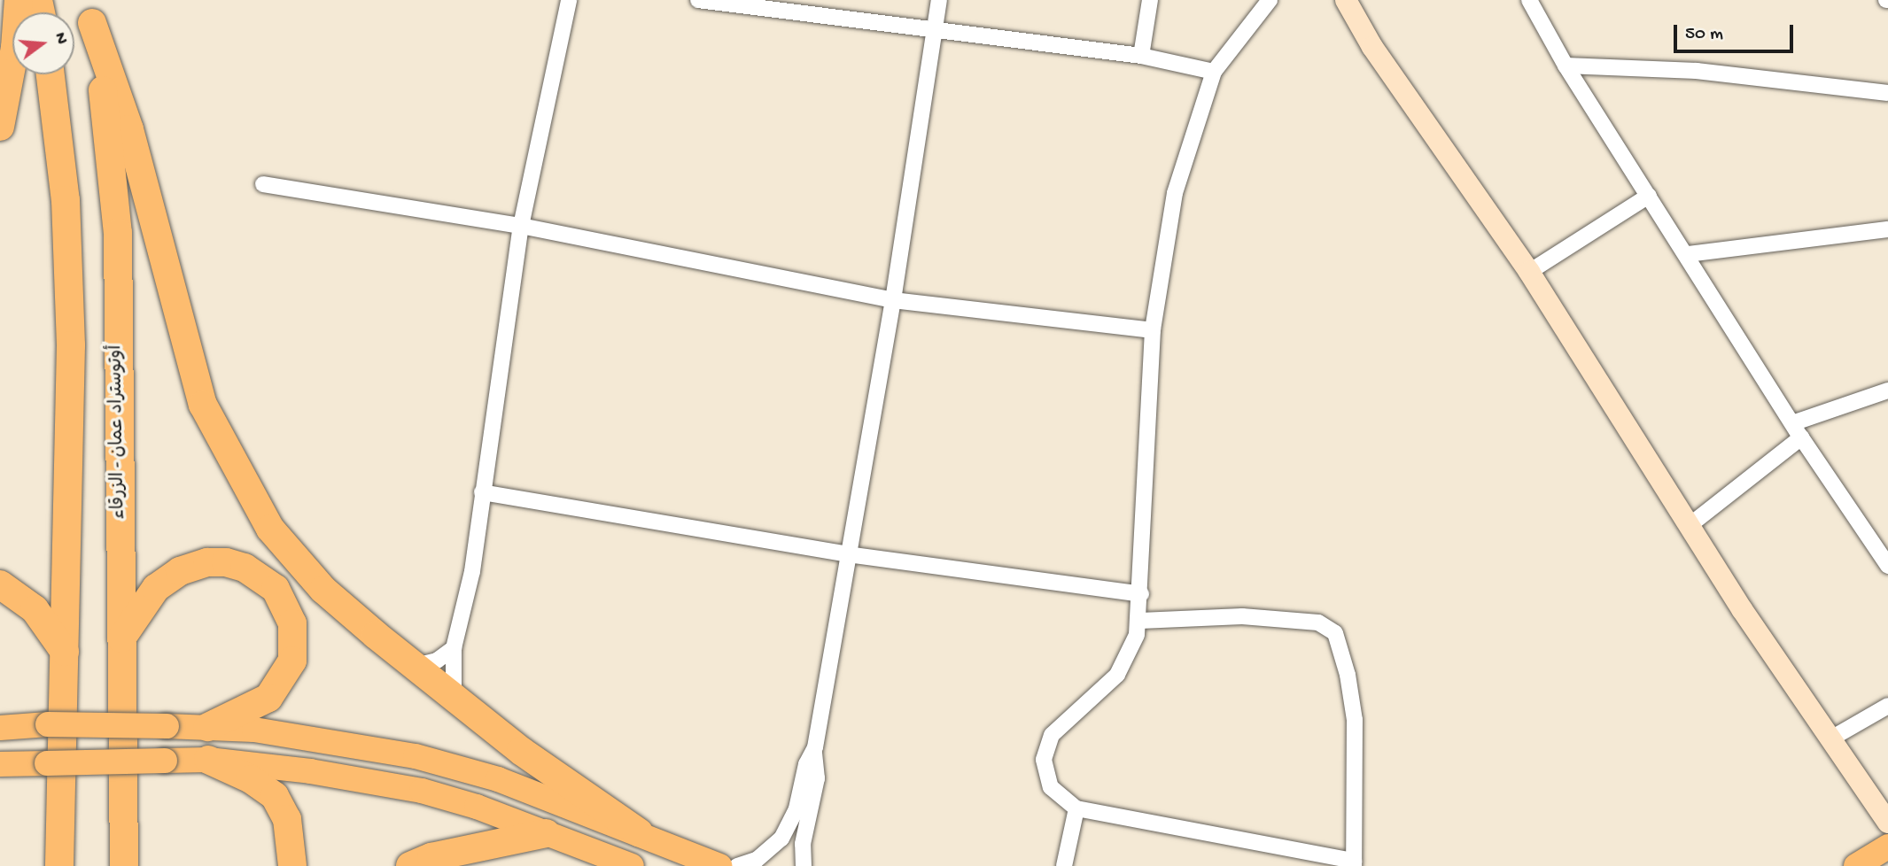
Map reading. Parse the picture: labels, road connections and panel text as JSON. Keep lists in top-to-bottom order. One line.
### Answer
{"streets":{"highway":["أوتوستراد عمان - الزرقاء"]},"scale_bar":"50 m","north":"right"}
